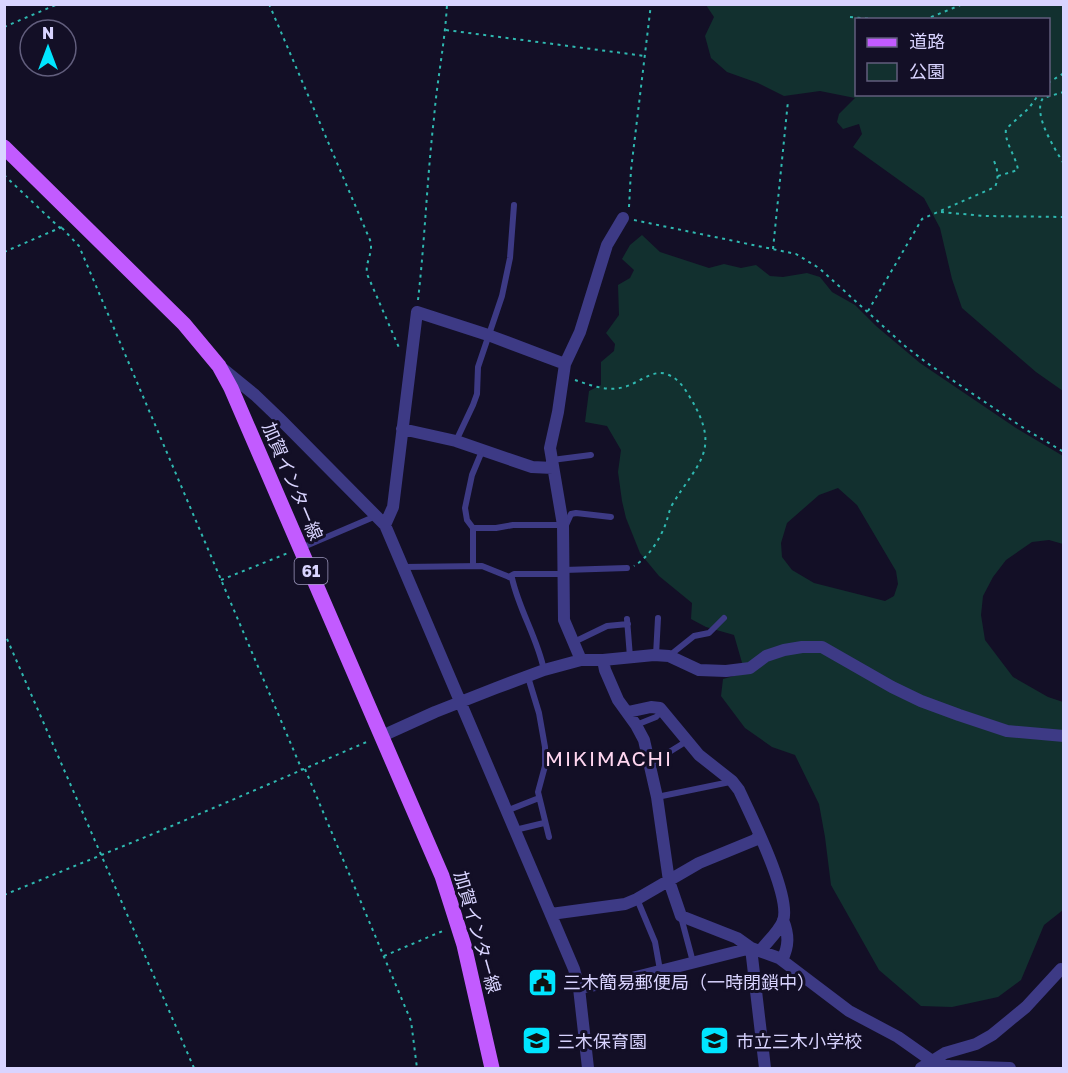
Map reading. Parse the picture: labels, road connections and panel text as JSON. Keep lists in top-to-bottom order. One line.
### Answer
{"streets":{"main road":["加賀インター線","61"]},"districts":["MIKIMACHI"],"places":{"public building":["三木簡易郵便局（一時閉鎖中）"],"school or university":["三木保育園","市立三木小学校"]},"legend":["道路","公園"],"north":"top"}
